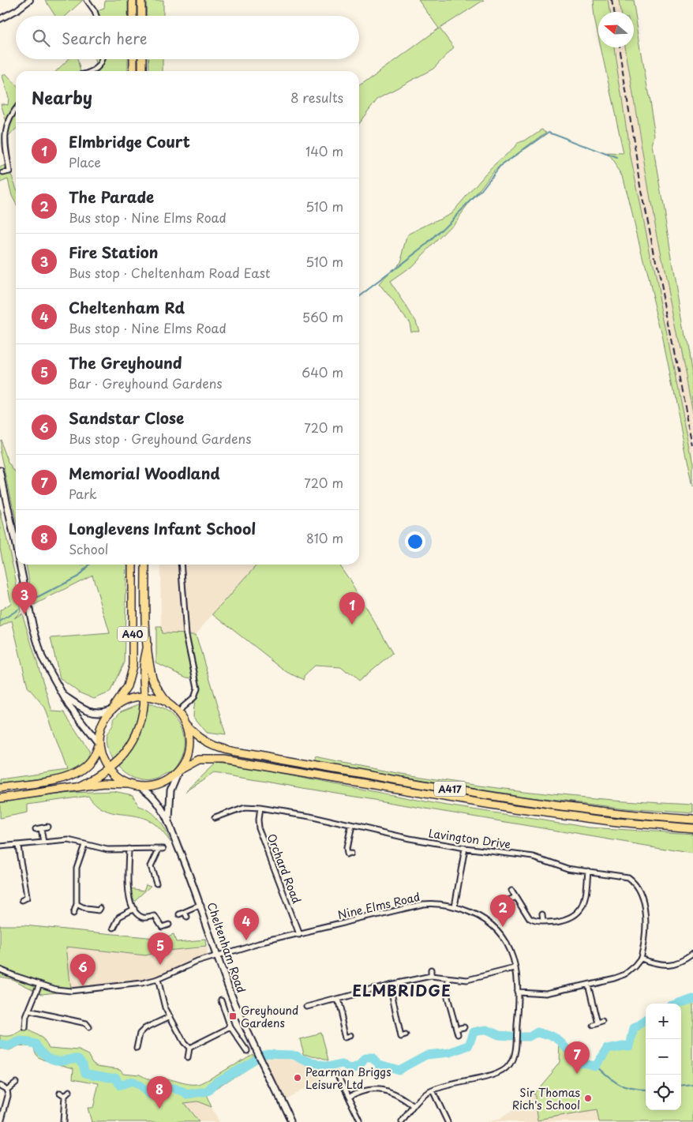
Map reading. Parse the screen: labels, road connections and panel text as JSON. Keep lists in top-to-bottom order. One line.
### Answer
{"streets":{"highway":["A40","A417"],"main road":["Cheltenham Road"],"street":["Lavington Drive","Orchard Road","Nine Elms Road"]},"crossings":[["A40","A417"],["A40","Cheltenham Road"],["A417","Cheltenham Road"],["Lavington Drive","Orchard Road"],["Orchard Road","Nine Elms Road"],["Nine Elms Road","Cheltenham Road"]],"districts":["ELMBRIDGE"],"places":{"transit":["Greyhound Gardens"],"other":["Pearman Briggs Leisure Ltd","Sir Thomas Rich's School"]},"north":"left","page":{"search":"Search here","heading":["Nearby","8 results"],"list":[{"mark":"1","name":"Elmbridge Court","note":"Place","value":"140 m"},{"mark":"2","name":"The Parade","note":"Bus stop · Nine Elms Road","value":"510 m"},{"mark":"3","name":"Fire Station","note":"Bus stop · Cheltenham Road East","value":"510 m"},{"mark":"4","name":"Cheltenham Rd","note":"Bus stop · Nine Elms Road","value":"560 m"},{"mark":"5","name":"The Greyhound","note":"Bar · Greyhound Gardens","value":"640 m"},{"mark":"6","name":"Sandstar Close","note":"Bus stop · Greyhound Gardens","value":"720 m"},{"mark":"7","name":"Memorial Woodland","note":"Park","value":"720 m"},{"mark":"8","name":"Longlevens Infant School","note":"School","value":"810 m"}],"pins":["3","1","2","4","5","6","7","8"],"map_buttons":["+","−"]}}
